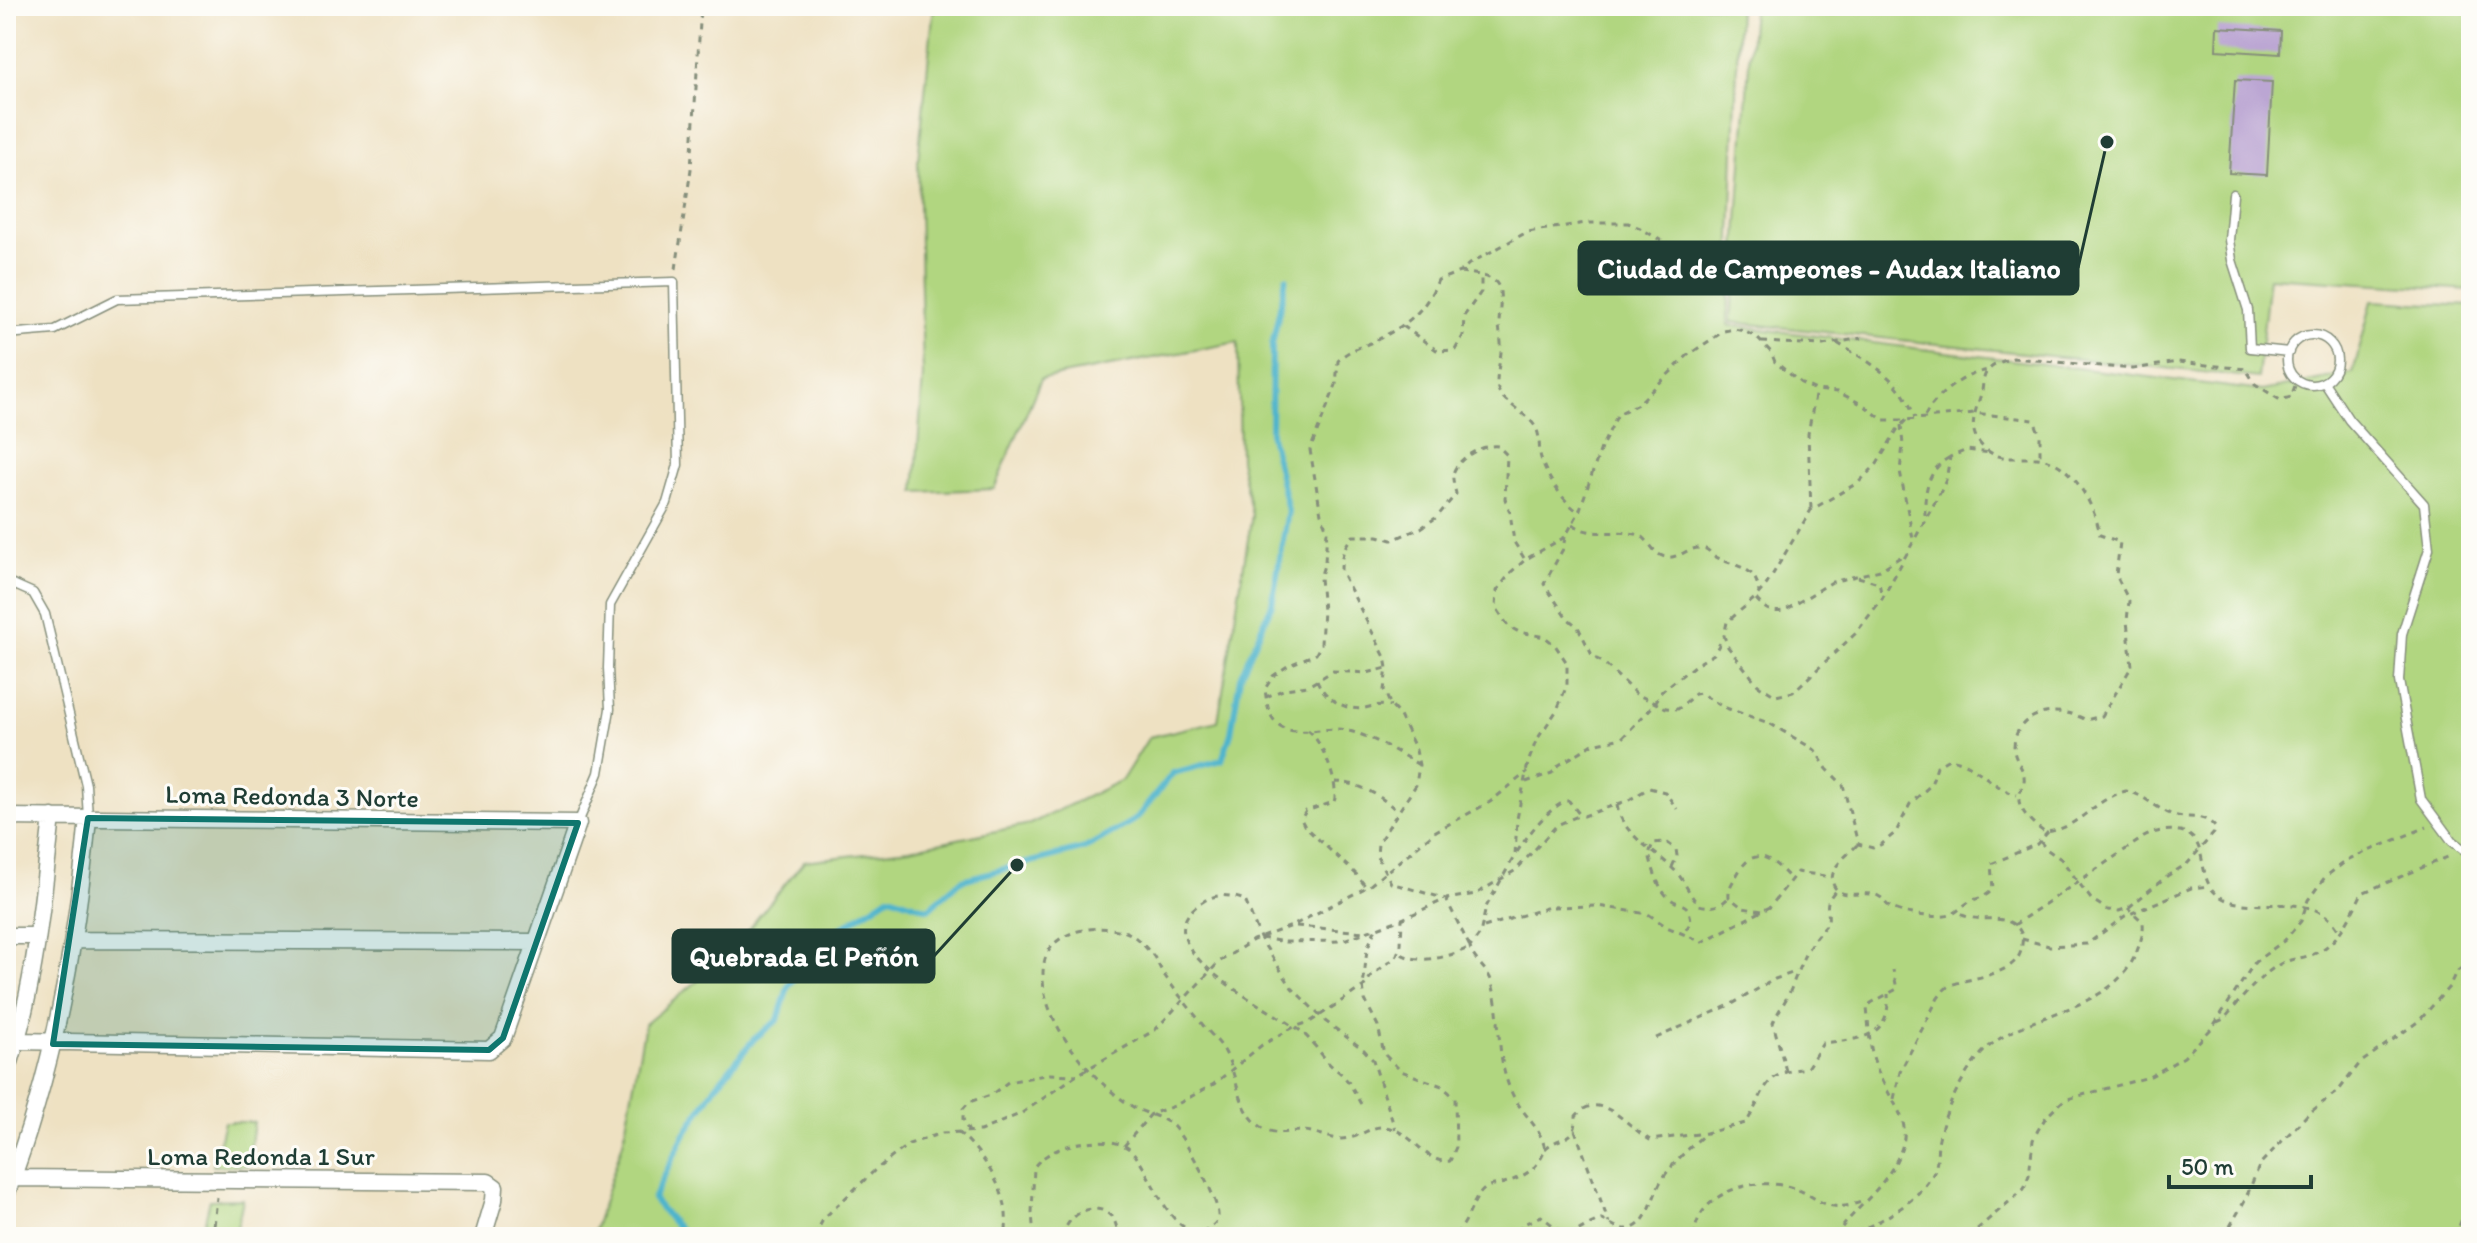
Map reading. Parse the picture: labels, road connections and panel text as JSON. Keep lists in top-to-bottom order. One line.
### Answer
{"streets":{"street":["Loma Redonda 3 Norte","Loma Redonda 1 Sur"]},"places":["Ciudad de Campeones - Audax Italiano","Quebrada El Peñón"],"scale_bar":"50 m"}
